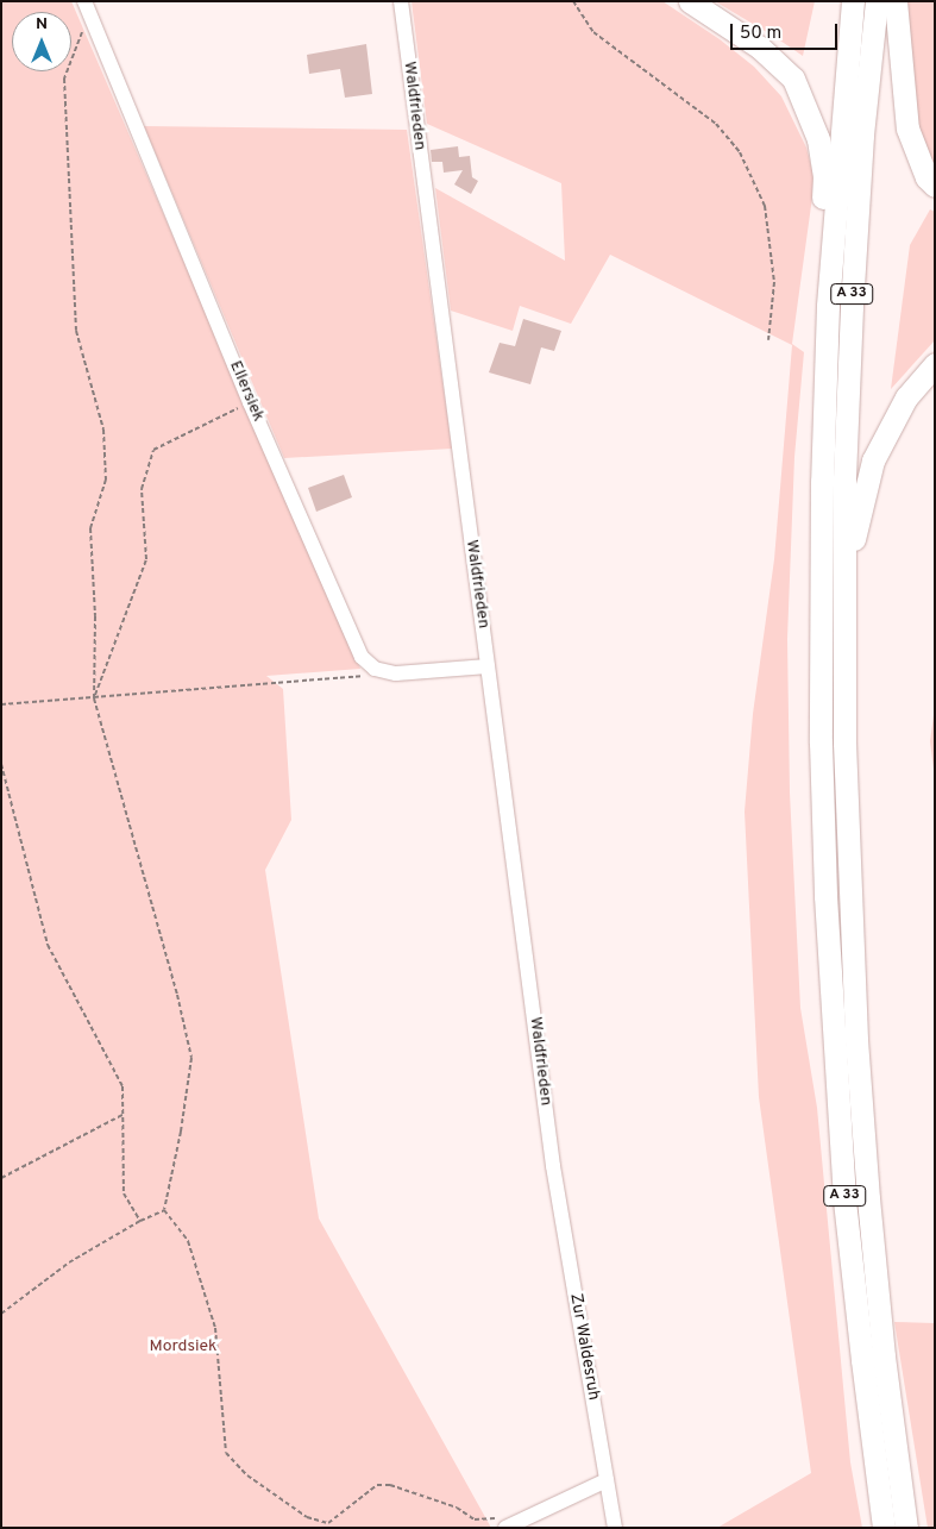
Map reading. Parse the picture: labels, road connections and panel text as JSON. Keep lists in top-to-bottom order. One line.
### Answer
{"streets":{"highway":["A 33"],"street":["Waldfrieden","Ellersiek","Zur Waldesruh"]},"crossings":[["Waldfrieden","Zur Waldesruh"]],"parks":["Mordsiek"],"scale_bar":"50 m","north":"top"}
